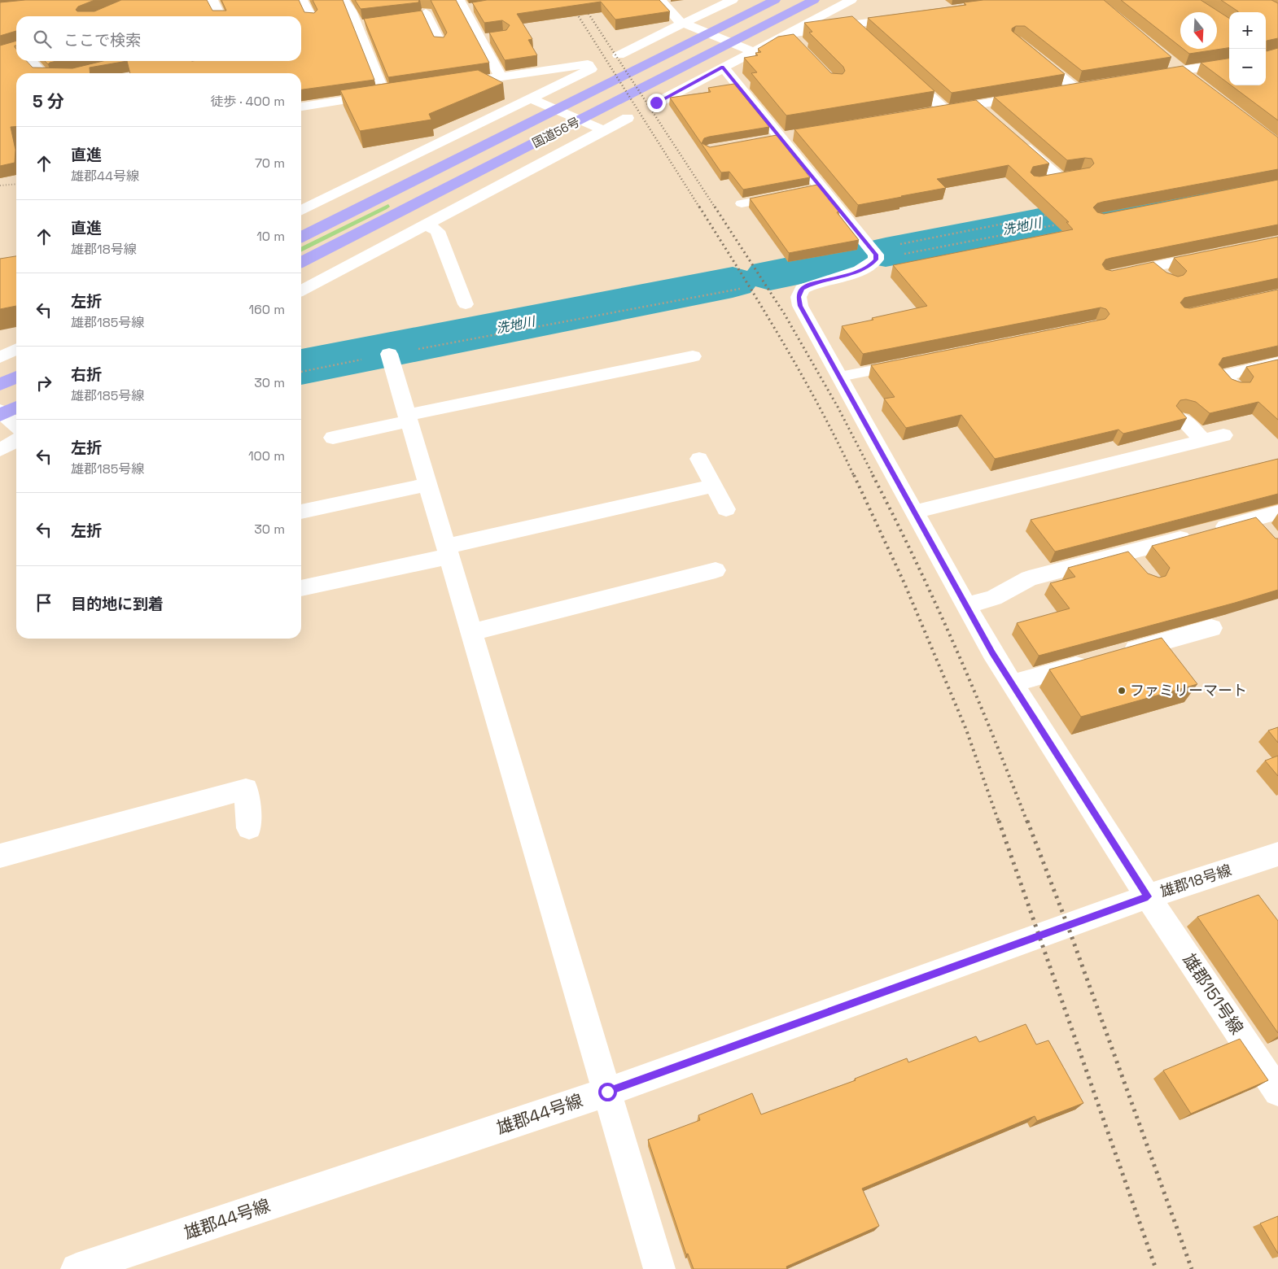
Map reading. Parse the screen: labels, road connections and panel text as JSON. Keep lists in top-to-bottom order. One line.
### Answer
{"streets":{"highway":["国道56号"],"street":["雄郡18号線","雄郡151号線","雄郡44号線"]},"crossings":[["雄郡18号線","雄郡151号線"],["雄郡18号線","雄郡44号線"]],"water":["洗地川"],"places":["ファミリーマート"],"north":"bottom","page":{"map_buttons":["+","−"],"search":"ここで検索","heading":["5 分","徒歩 · 400 m"],"list":[["直進","雄郡44号線","70 m"],["直進","雄郡18号線","10 m"],["左折","雄郡185号線","160 m"],["右折","雄郡185号線","30 m"],["左折","雄郡185号線","100 m"],["左折","30 m"],"目的地に到着"]}}
